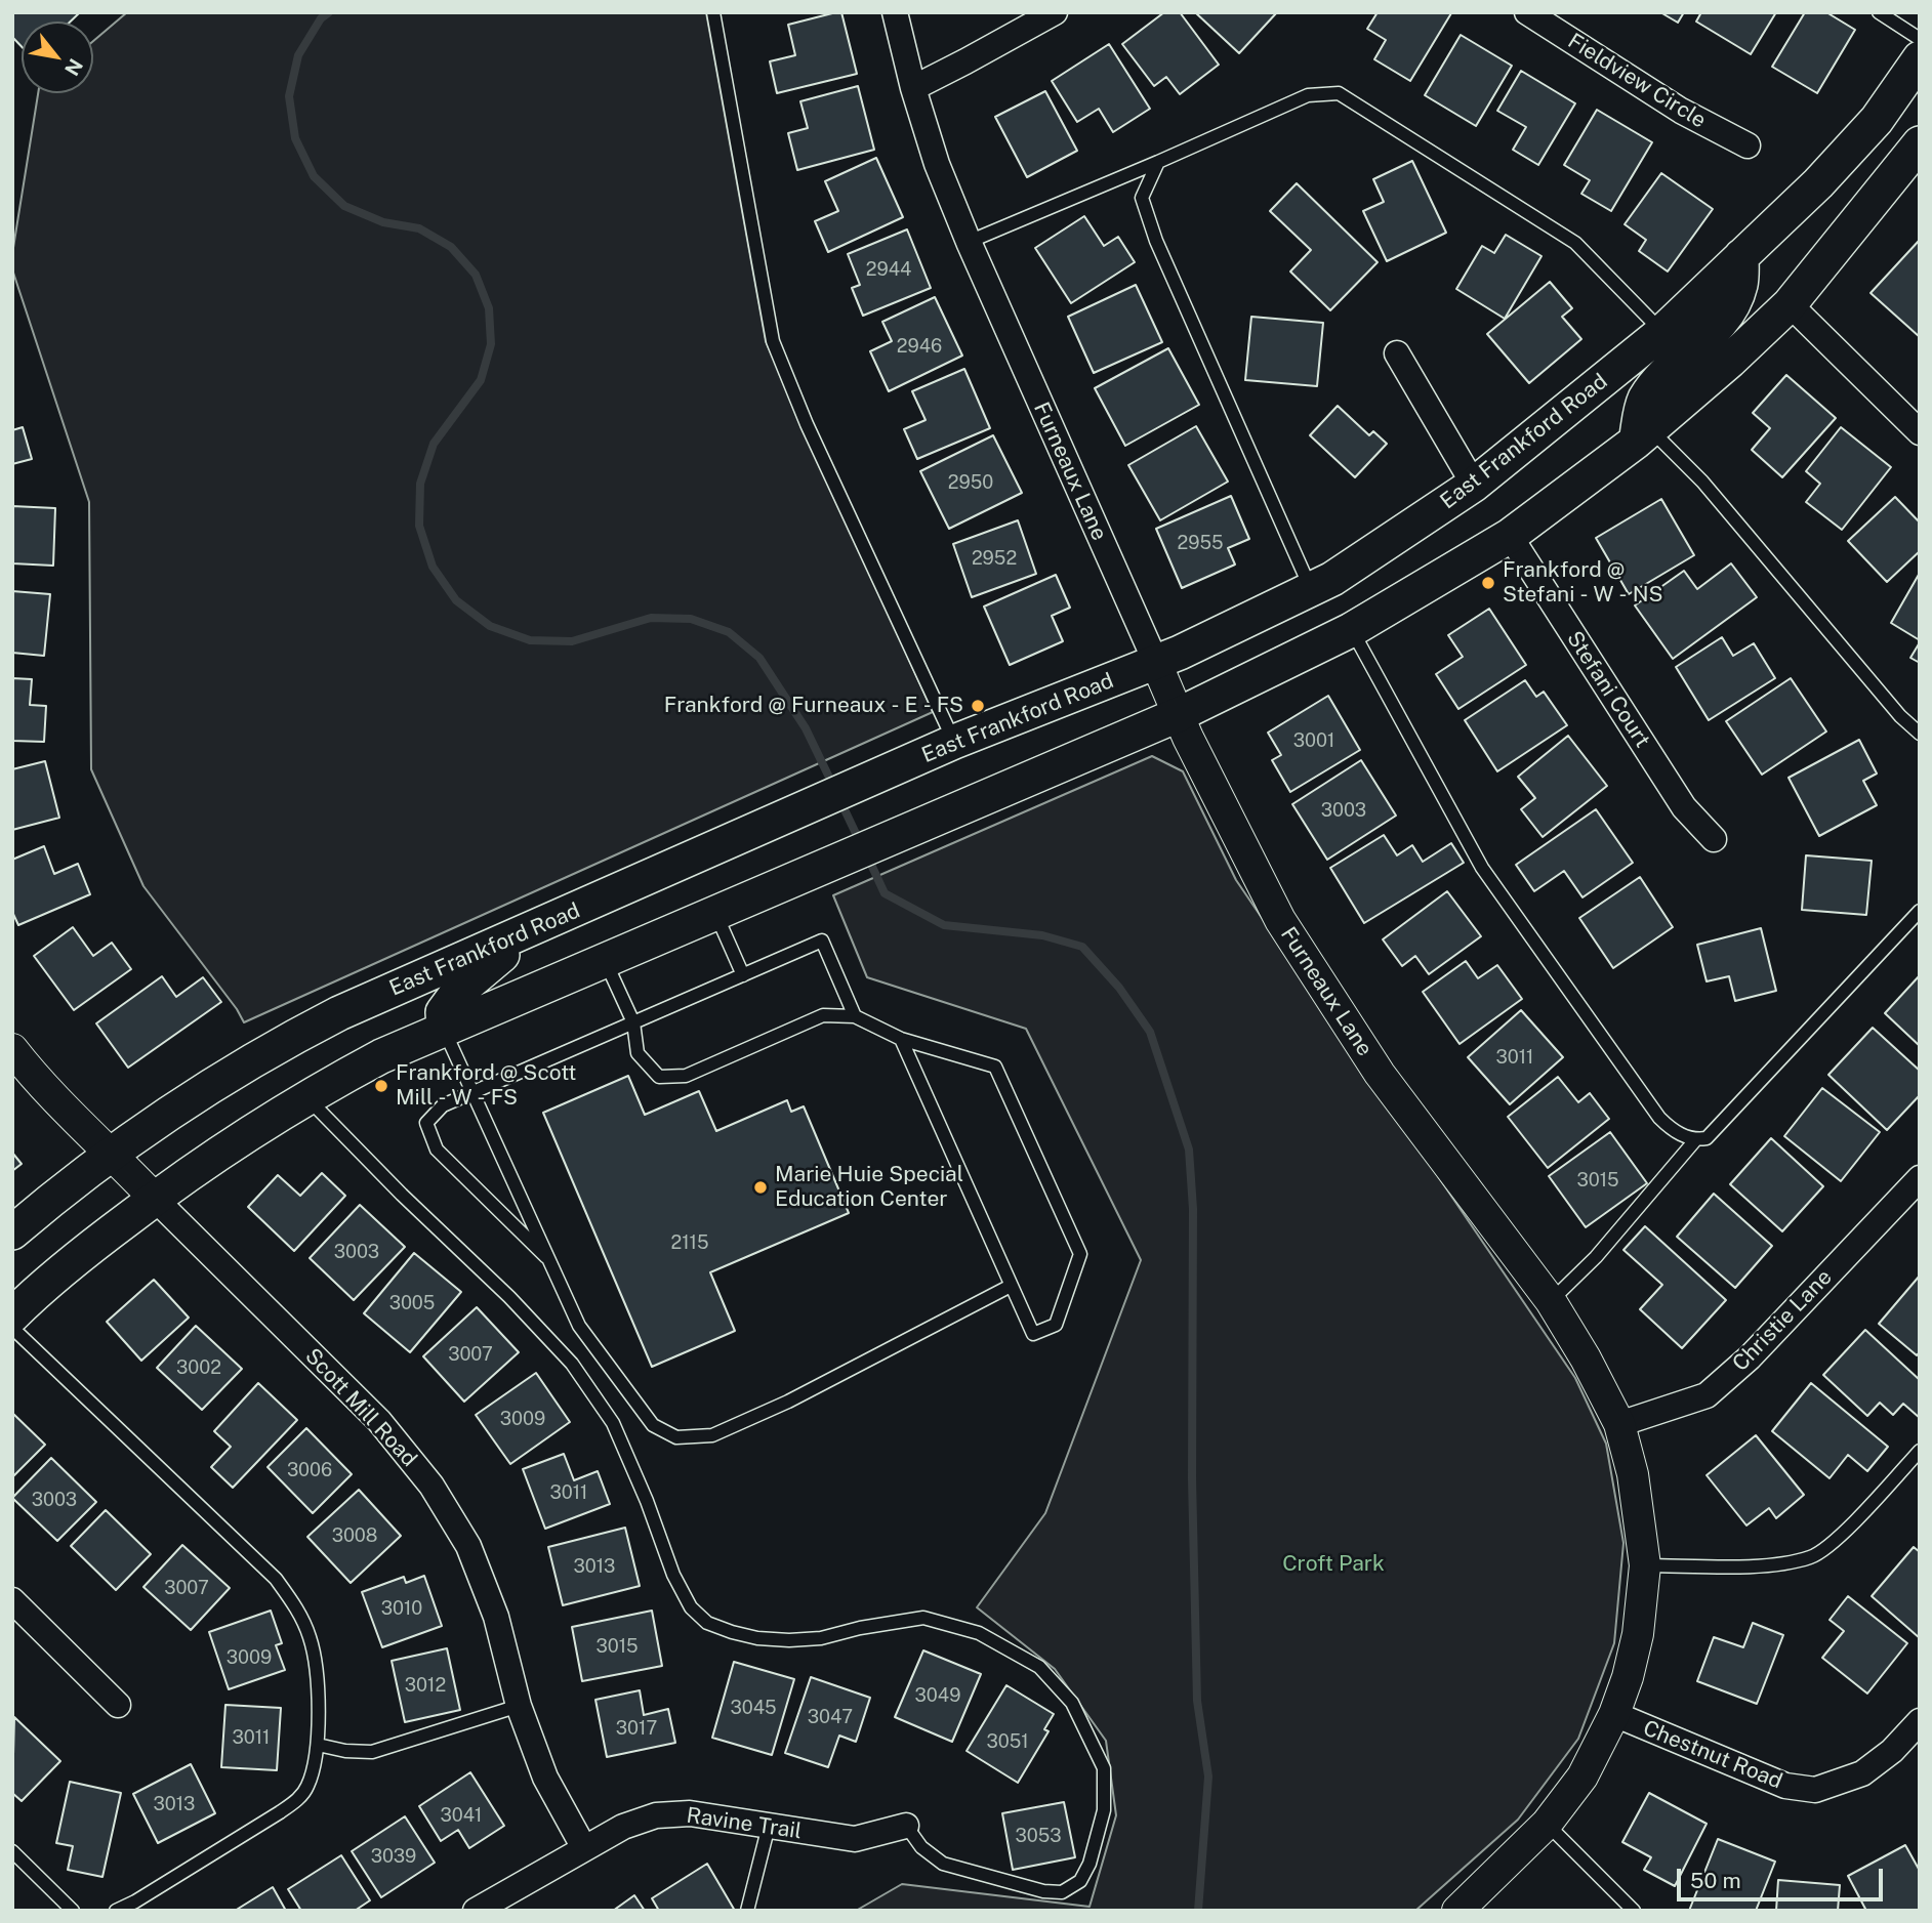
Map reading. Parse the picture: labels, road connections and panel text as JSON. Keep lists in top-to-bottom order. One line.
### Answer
{"streets":{"main road":["East Frankford Road"],"street":["Fieldview Circle","Furneaux Lane","Stefani Court","Christie Lane","Scott Mill Road","Chestnut Road","Ravine Trail"]},"crossings":[["East Frankford Road","Furneaux Lane"],["East Frankford Road","Scott Mill Road"],["Furneaux Lane","Christie Lane"],["Furneaux Lane","Chestnut Road"],["Scott Mill Road","Ravine Trail"]],"parks":["Croft Park"],"places":["Frankford @ Stefani - W - NS","Frankford @ Furneaux - E - FS","Frankford @ Scott Mill - W - FS","Marie Huie Special Education Center"],"house_numbers":["2944","2946","2950","2955","2952","3001","3003","3011","3015","2115","3003","3005","3007","3002","3009","3006","3011","3003","3008","3013","3007","3010","3015","3009","3012","3049","3045","3047","3017","3011","3051","3013","3041","3053","3039"],"scale_bar":"50 m","north":"bottom right"}
